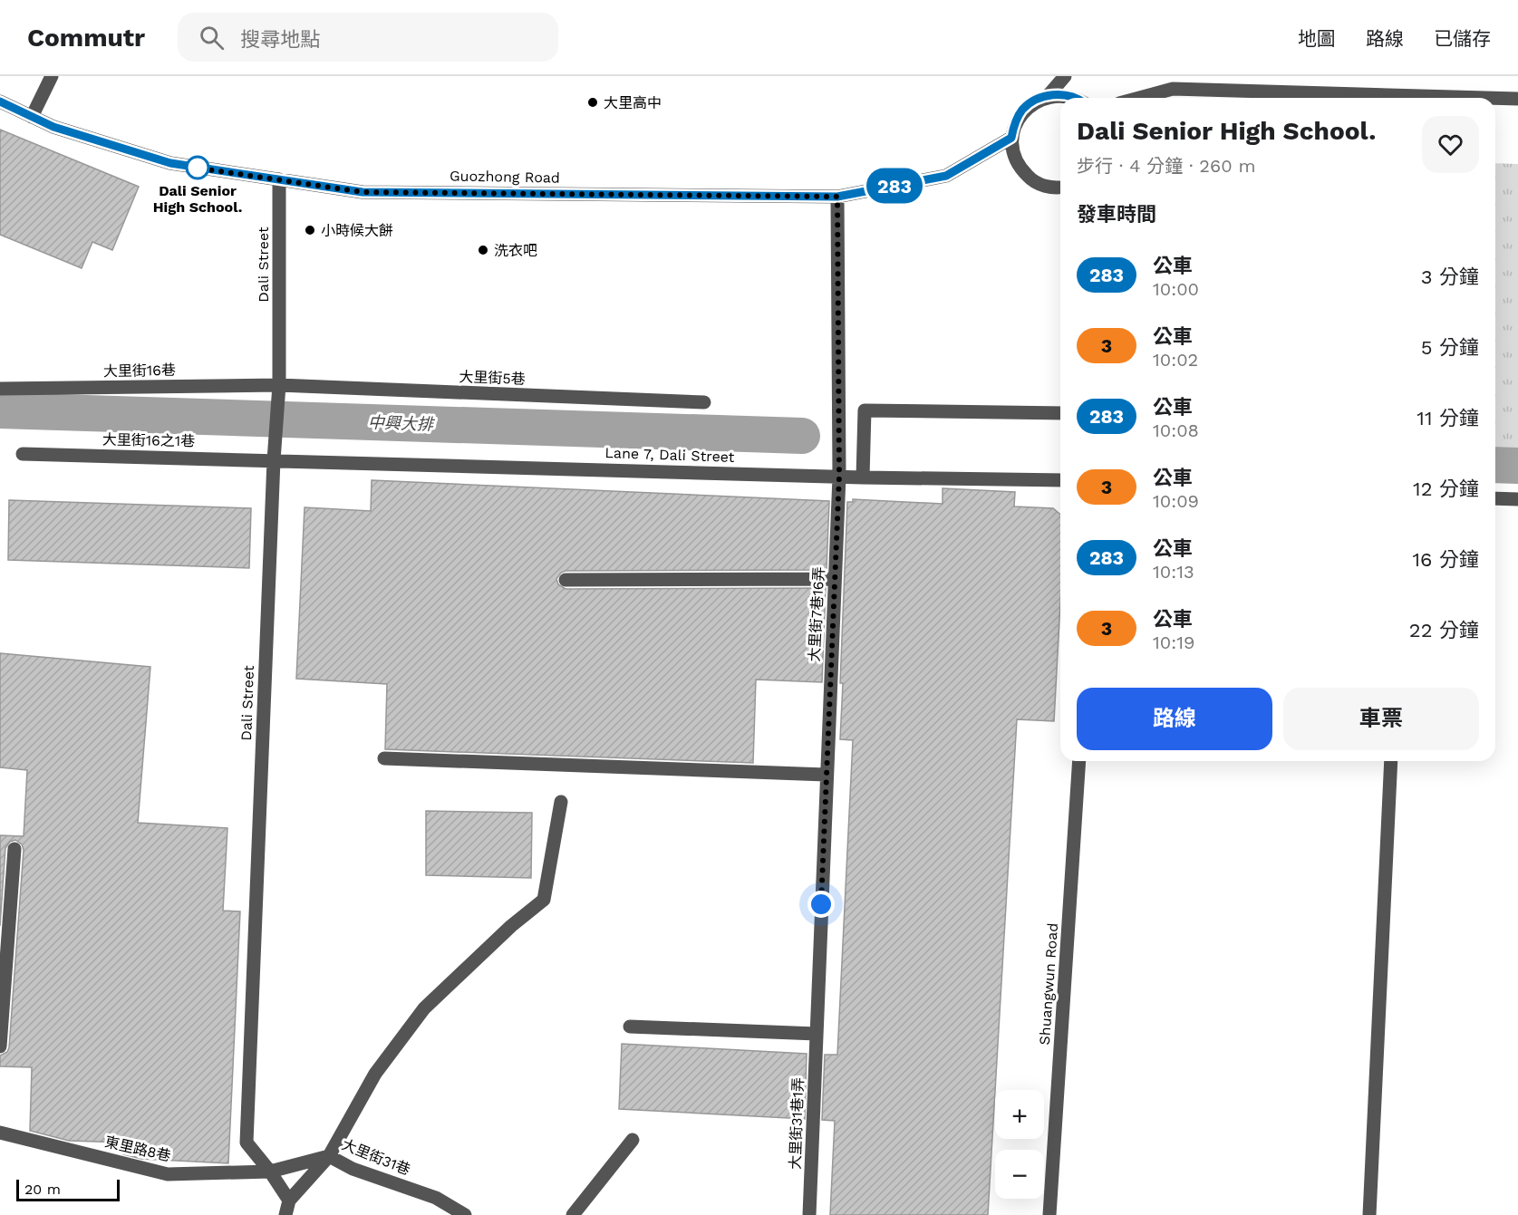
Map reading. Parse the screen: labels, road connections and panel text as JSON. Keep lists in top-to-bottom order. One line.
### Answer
{"streets":{"street":["Guozhong Road","Dali Street","大里街16巷","大里街5巷","大里街16之1巷","Lane 7, Dali Street","大里街7巷16弄","Shuangwun Road","大里街31巷1弄","東里路8巷","大里街31巷"]},"crossings":[["Guozhong Road","Dali Street"],["Guozhong Road","大里街7巷16弄"],["Dali Street","大里街16巷"],["Dali Street","大里街5巷"],["Dali Street","大里街16之1巷"],["Dali Street","Lane 7, Dali Street"],["Dali Street","東里路8巷"],["Dali Street","大里街31巷"],["大里街16巷","大里街5巷"],["大里街16之1巷","Lane 7, Dali Street"],["Lane 7, Dali Street","大里街7巷16弄"],["大里街7巷16弄","大里街31巷1弄"],["東里路8巷","大里街31巷"]],"water":["中興大排"],"places":["大里高中","Dali Senior High School.","小時候大餅","洗衣吧"],"lines":["bus line 283"],"scale_bar":"20 m","page":{"header":"Commutr","search":"搜尋地點","nav":["地圖","路線","已儲存"],"on_map":"283","heading":[["Dali Senior High School.","步行 · 4 分鐘 · 260 m"],"發車時間"],"list":[{"mark":"283","name":"公車","note":"10:00","value":"3 分鐘"},{"mark":"3","name":"公車","note":"10:02","value":"5 分鐘"},{"mark":"283","name":"公車","note":"10:08","value":"11 分鐘"},{"mark":"3","name":"公車","note":"10:09","value":"12 分鐘"},{"mark":"283","name":"公車","note":"10:13","value":"16 分鐘"},{"mark":"3","name":"公車","note":"10:19","value":"22 分鐘"}],"buttons":["路線","車票"],"map_buttons":["+","−"],"scale":"20 m"}}
